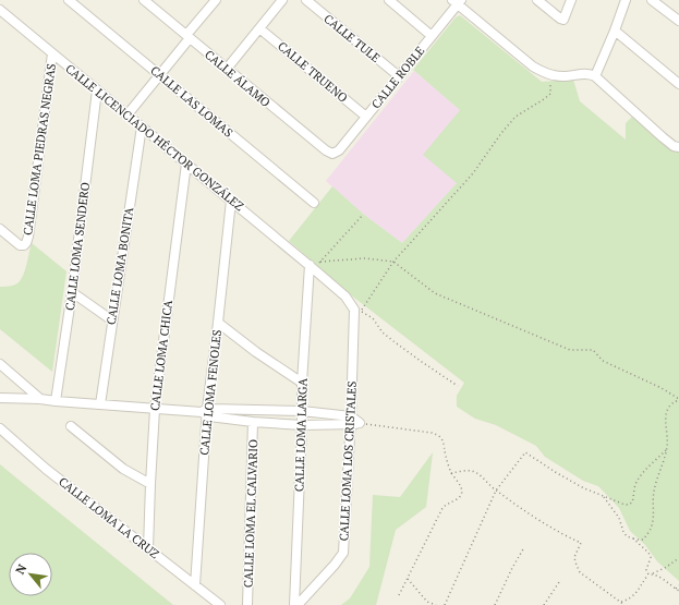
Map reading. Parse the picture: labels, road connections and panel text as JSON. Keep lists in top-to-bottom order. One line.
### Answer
{"streets":{"street":["CALLE TULE","CALLE TRUENO","CALLE ROBLE","CALLE ÁLAMO","CALLE LAS LOMAS","CALLE LICENCIADO HÉCTOR GONZÁLEZ","CALLE LOMA PIEDRAS NEGRAS","CALLE LOMA SENDERO","CALLE LOMA BONITA","CALLE LOMA CHICA","CALLE LOMA FENOLES","CALLE LOMA LARGA","CALLE LOMA LOS CRISTALES","CALLE LOMA EL CALVARIO","CALLE LOMA LA CRUZ"]},"crossings":[["CALLE TULE","CALLE ROBLE"],["CALLE TRUENO","CALLE ROBLE"],["CALLE ROBLE","CALLE ÁLAMO"],["CALLE LICENCIADO HÉCTOR GONZÁLEZ","CALLE LOMA PIEDRAS NEGRAS"],["CALLE LICENCIADO HÉCTOR GONZÁLEZ","CALLE LOMA SENDERO"],["CALLE LICENCIADO HÉCTOR GONZÁLEZ","CALLE LOMA BONITA"],["CALLE LICENCIADO HÉCTOR GONZÁLEZ","CALLE LOMA CHICA"],["CALLE LICENCIADO HÉCTOR GONZÁLEZ","CALLE LOMA FENOLES"],["CALLE LICENCIADO HÉCTOR GONZÁLEZ","CALLE LOMA LARGA"],["CALLE LICENCIADO HÉCTOR GONZÁLEZ","CALLE LOMA LOS CRISTALES"],["CALLE LOMA CHICA","CALLE LOMA LA CRUZ"],["CALLE LOMA FENOLES","CALLE LOMA LA CRUZ"]],"north":"top left"}
